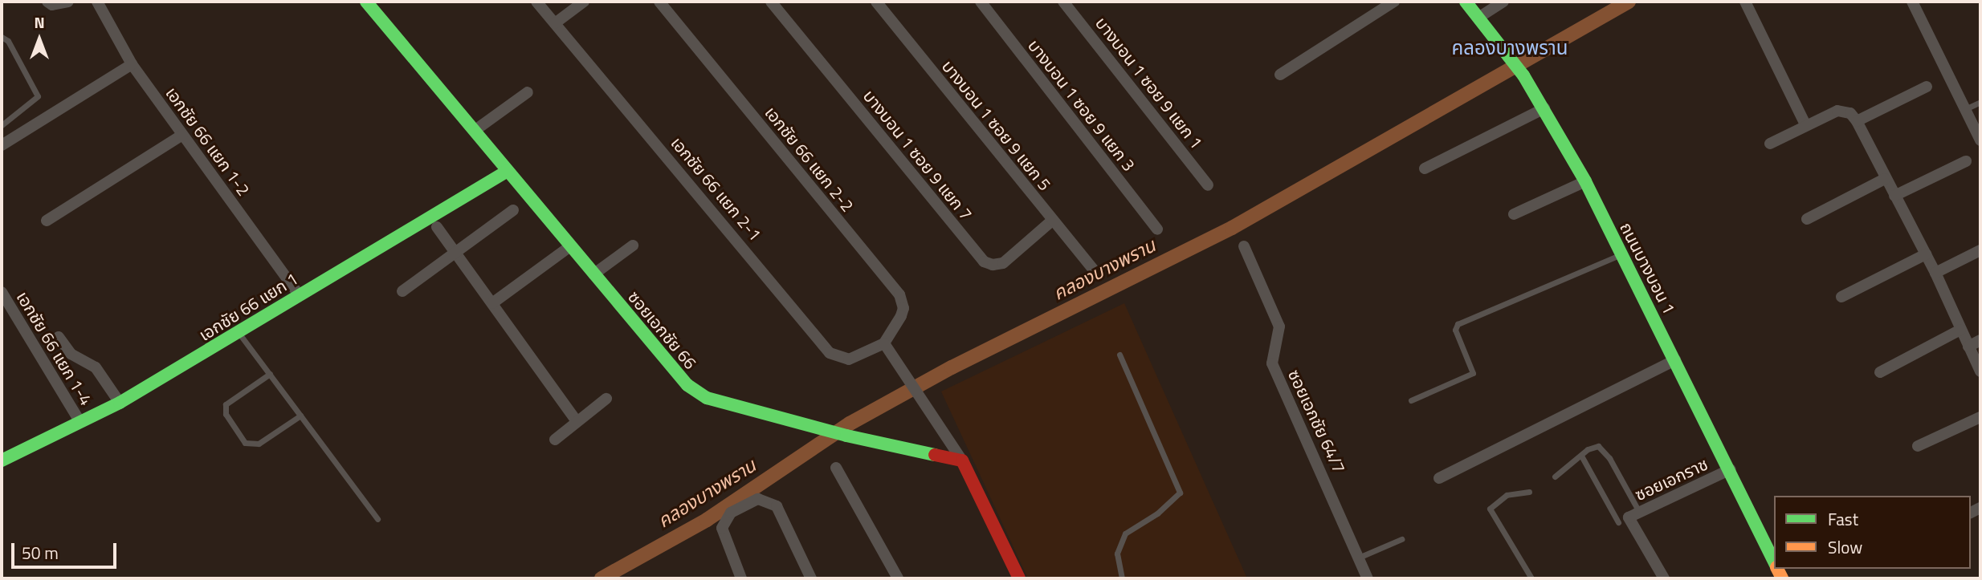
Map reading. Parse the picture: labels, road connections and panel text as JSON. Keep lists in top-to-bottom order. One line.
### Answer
{"streets":{"street":["บางบอน 1 ซอย 9 แยก 1","บางบอน 1 ซอย 9 แยก 3","บางบอน 1 ซอย 9 แยก 5","เอกชัย 66 แยก 1-2","บางบอน 1 ซอย 9 แยก 7","เอกชัย 66 แยก 2-2","เอกชัย 66 แยก 2-1","ถนนบางบอน 1","เอกชัย 66 แยก 1","ซอยเอกชัย 66","เอกชัย 66 แยก 1-4","ซอยเอกชัย 64/7","ซอยเอกราช"]},"crossings":[["บางบอน 1 ซอย 9 แยก 5","บางบอน 1 ซอย 9 แยก 7"],["เอกชัย 66 แยก 1-2","เอกชัย 66 แยก 1"],["เอกชัย 66 แยก 2-2","เอกชัย 66 แยก 2-1"],["ถนนบางบอน 1","ซอยเอกราช"],["เอกชัย 66 แยก 1","ซอยเอกชัย 66"],["เอกชัย 66 แยก 1","เอกชัย 66 แยก 1-4"]],"districts":["คลองบางพราน"],"water":["คลองบางพราน"],"legend":["Fast","Slow"],"scale_bar":"50 m","north":"top"}
